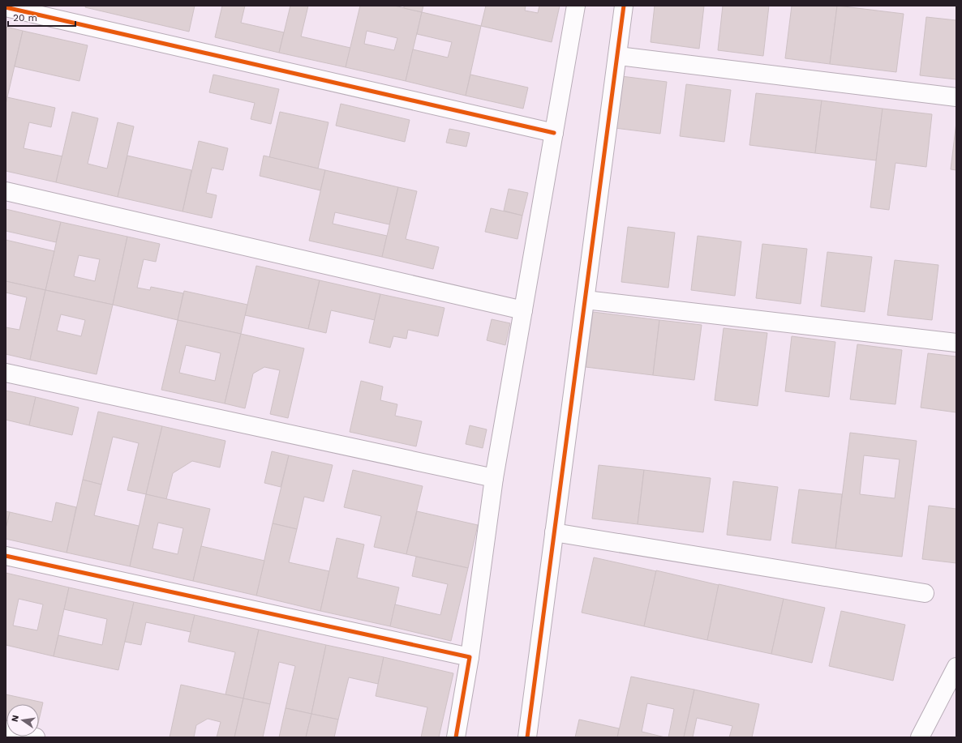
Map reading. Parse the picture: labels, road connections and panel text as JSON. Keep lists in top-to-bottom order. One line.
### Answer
{"scale_bar":"20 m","north":"left"}
